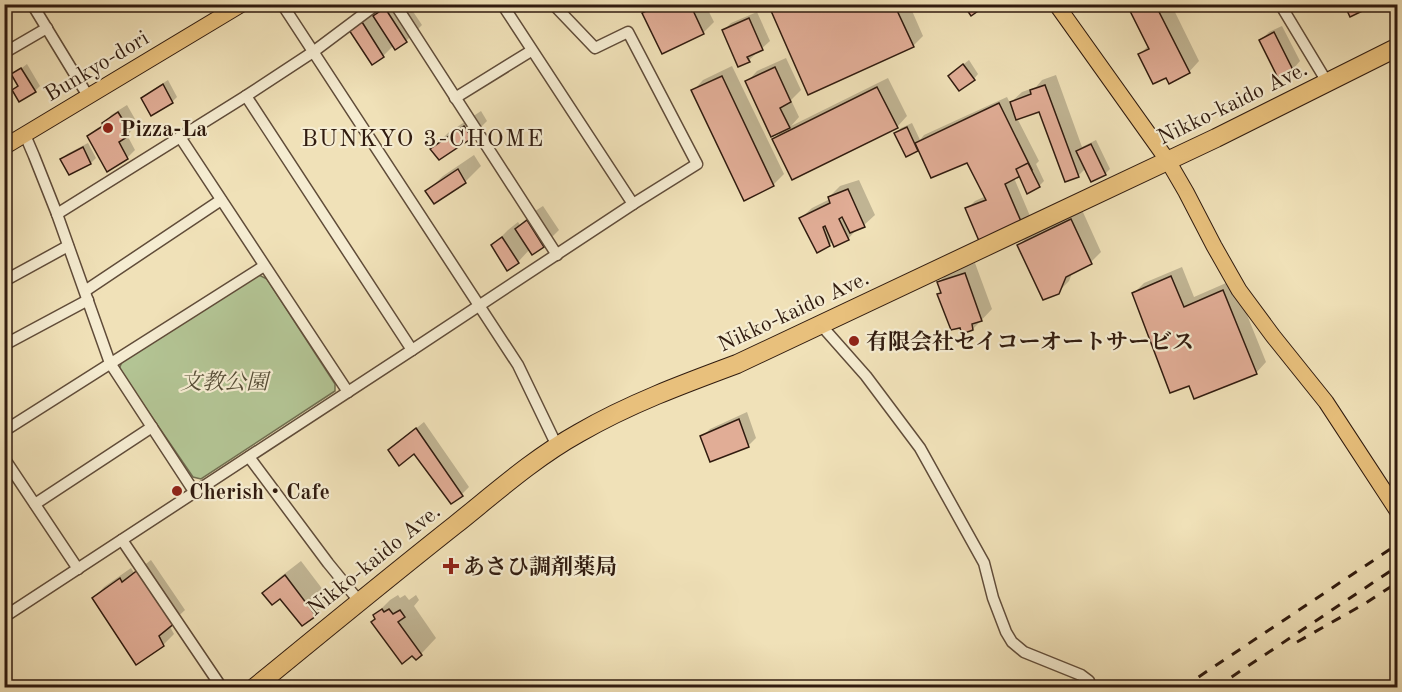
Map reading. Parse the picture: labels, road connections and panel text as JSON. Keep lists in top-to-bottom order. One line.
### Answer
{"streets":{"highway":["Nikko-kaido Ave."],"main road":["Bunkyo-dori"]},"districts":["BUNKYO 3-CHOME"],"parks":["文教公園"],"places":{"other":["Pizza-La","有限会社セイコーオートサービス","Cherish・Cafe"],"health":["あさひ調剤薬局"]}}
